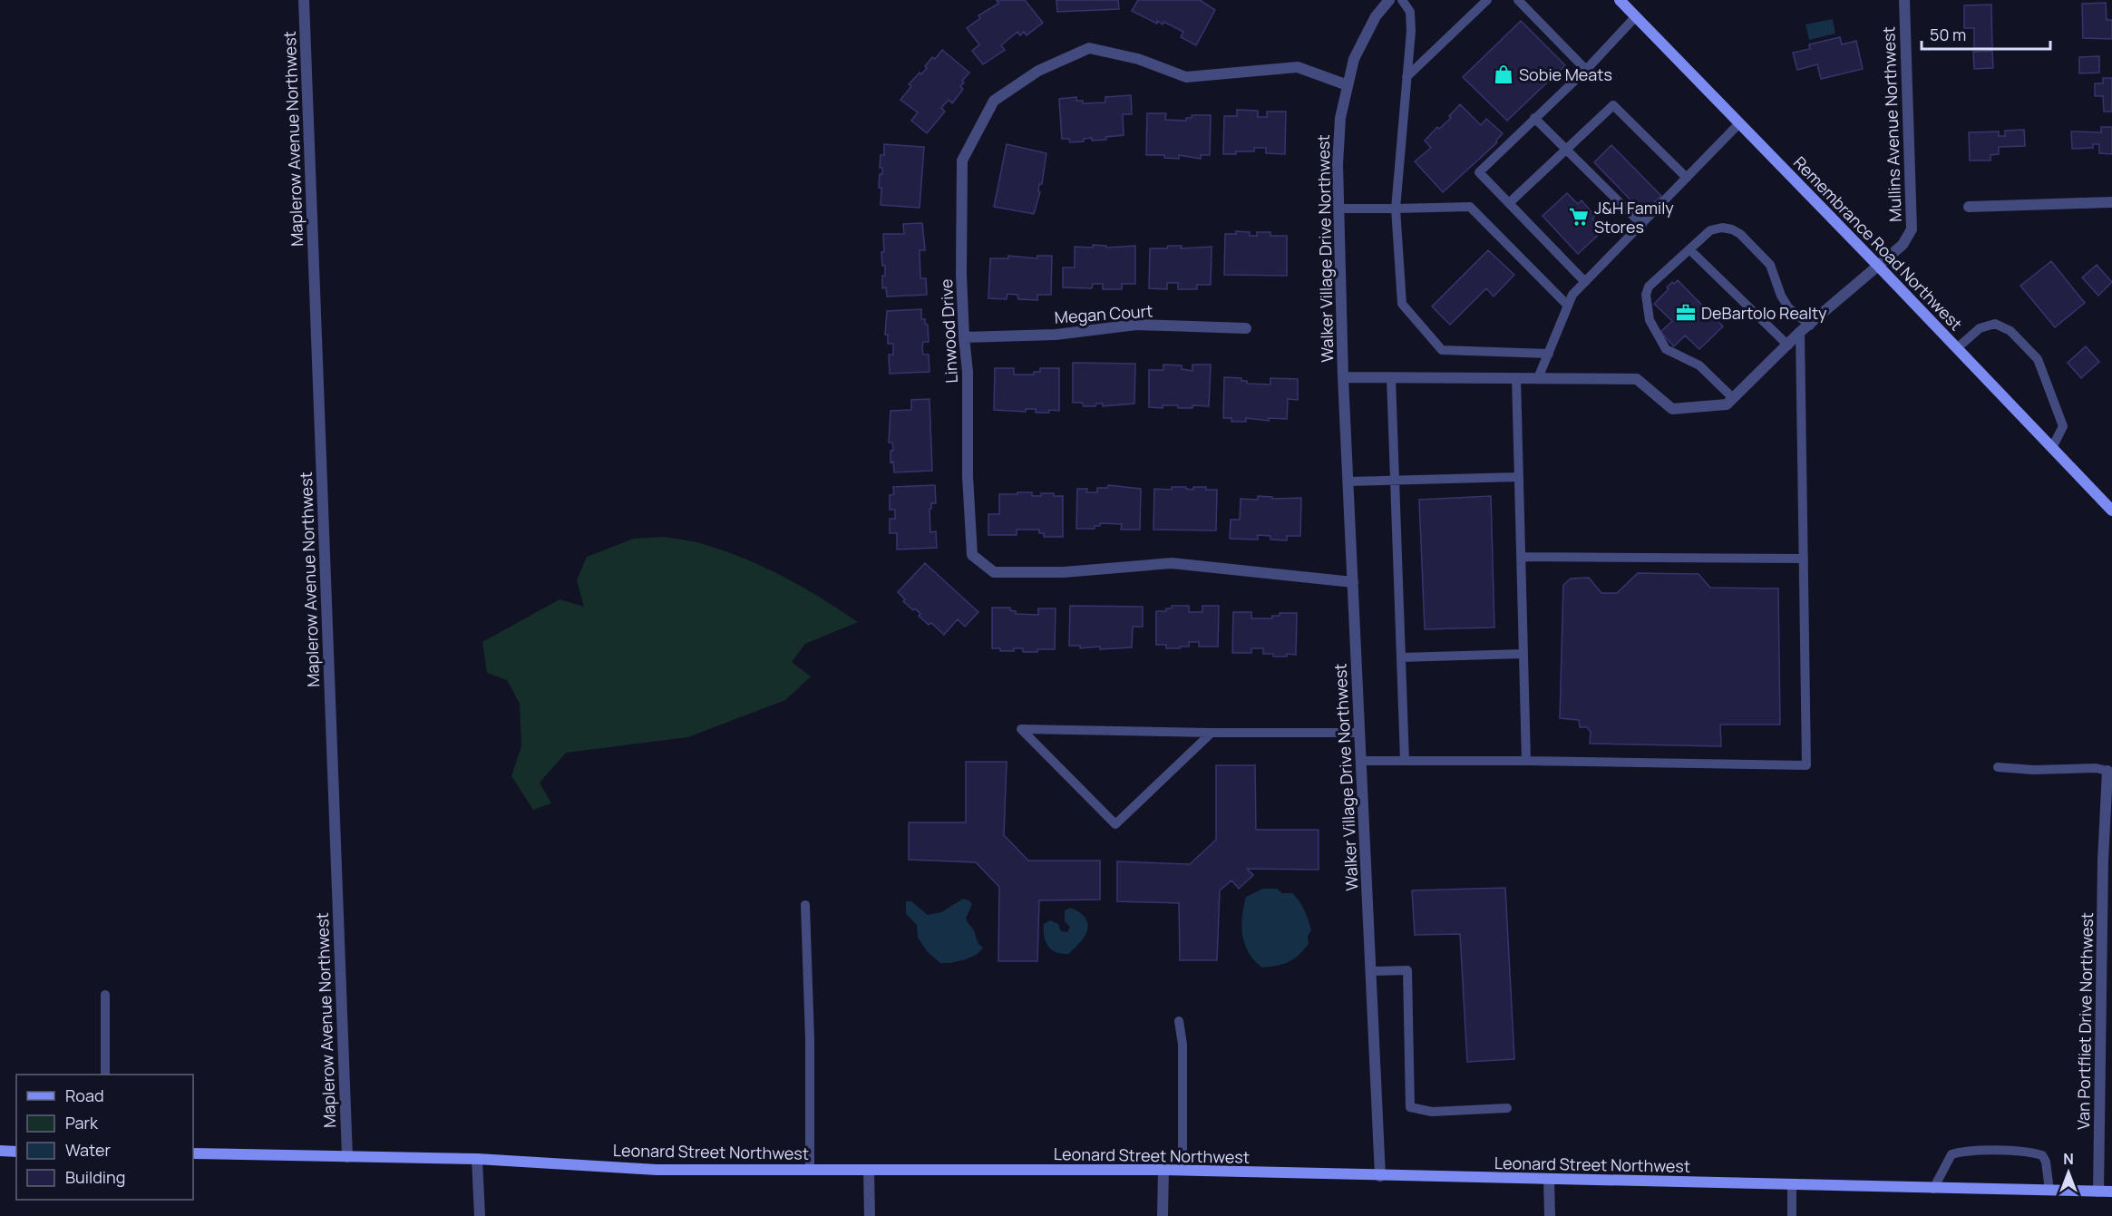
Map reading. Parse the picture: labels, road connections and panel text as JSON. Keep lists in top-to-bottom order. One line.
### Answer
{"streets":{"main road":["Remembrance Road Northwest","Leonard Street Northwest"],"street":["Mullins Avenue Northwest","Maplerow Avenue Northwest","Walker Village Drive Northwest","Megan Court","Linwood Drive","Van Portfliet Drive Northwest"]},"crossings":[["Mullins Avenue Northwest","Remembrance Road Northwest"],["Mullins Avenue Northwest","Walker Village Drive Northwest"],["Maplerow Avenue Northwest","Leonard Street Northwest"],["Remembrance Road Northwest","Walker Village Drive Northwest"],["Walker Village Drive Northwest","Linwood Drive"],["Walker Village Drive Northwest","Leonard Street Northwest"],["Megan Court","Linwood Drive"],["Van Portfliet Drive Northwest","Leonard Street Northwest"]],"places":{"shop":["Sobie Meats"],"supermarket":["J&H Family Stores"],"office":["DeBartolo Realty"]},"legend":["Road","Park","Water","Building"],"scale_bar":"50 m","north":"top"}
